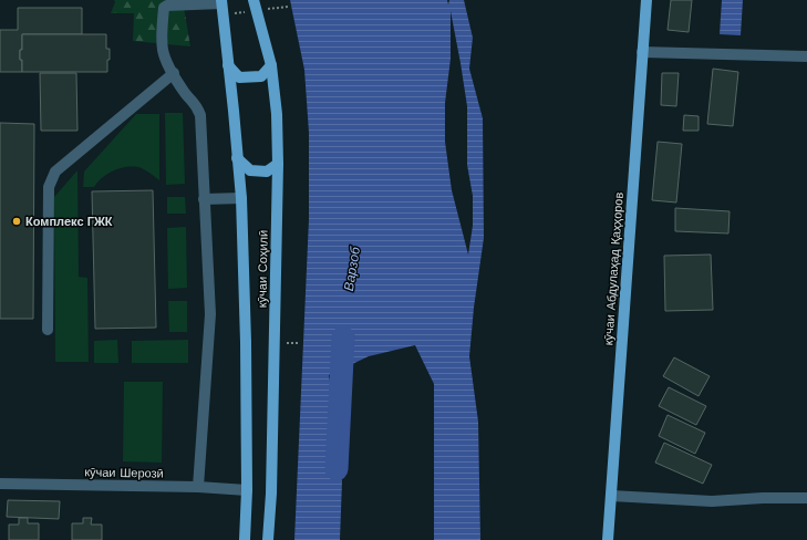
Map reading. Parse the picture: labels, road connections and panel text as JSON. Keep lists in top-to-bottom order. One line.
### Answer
{"streets":{"main road":["кӯчаи Соҳилӣ","кӯчаи Абдулаҳад Қаҳҳоров"],"lane":["кӯчаи Шерозӣ"]},"crossings":[["кӯчаи Соҳилӣ","кӯчаи Шерозӣ"]],"water":["Варзоб"],"places":["Комплекс ГЖК"]}
